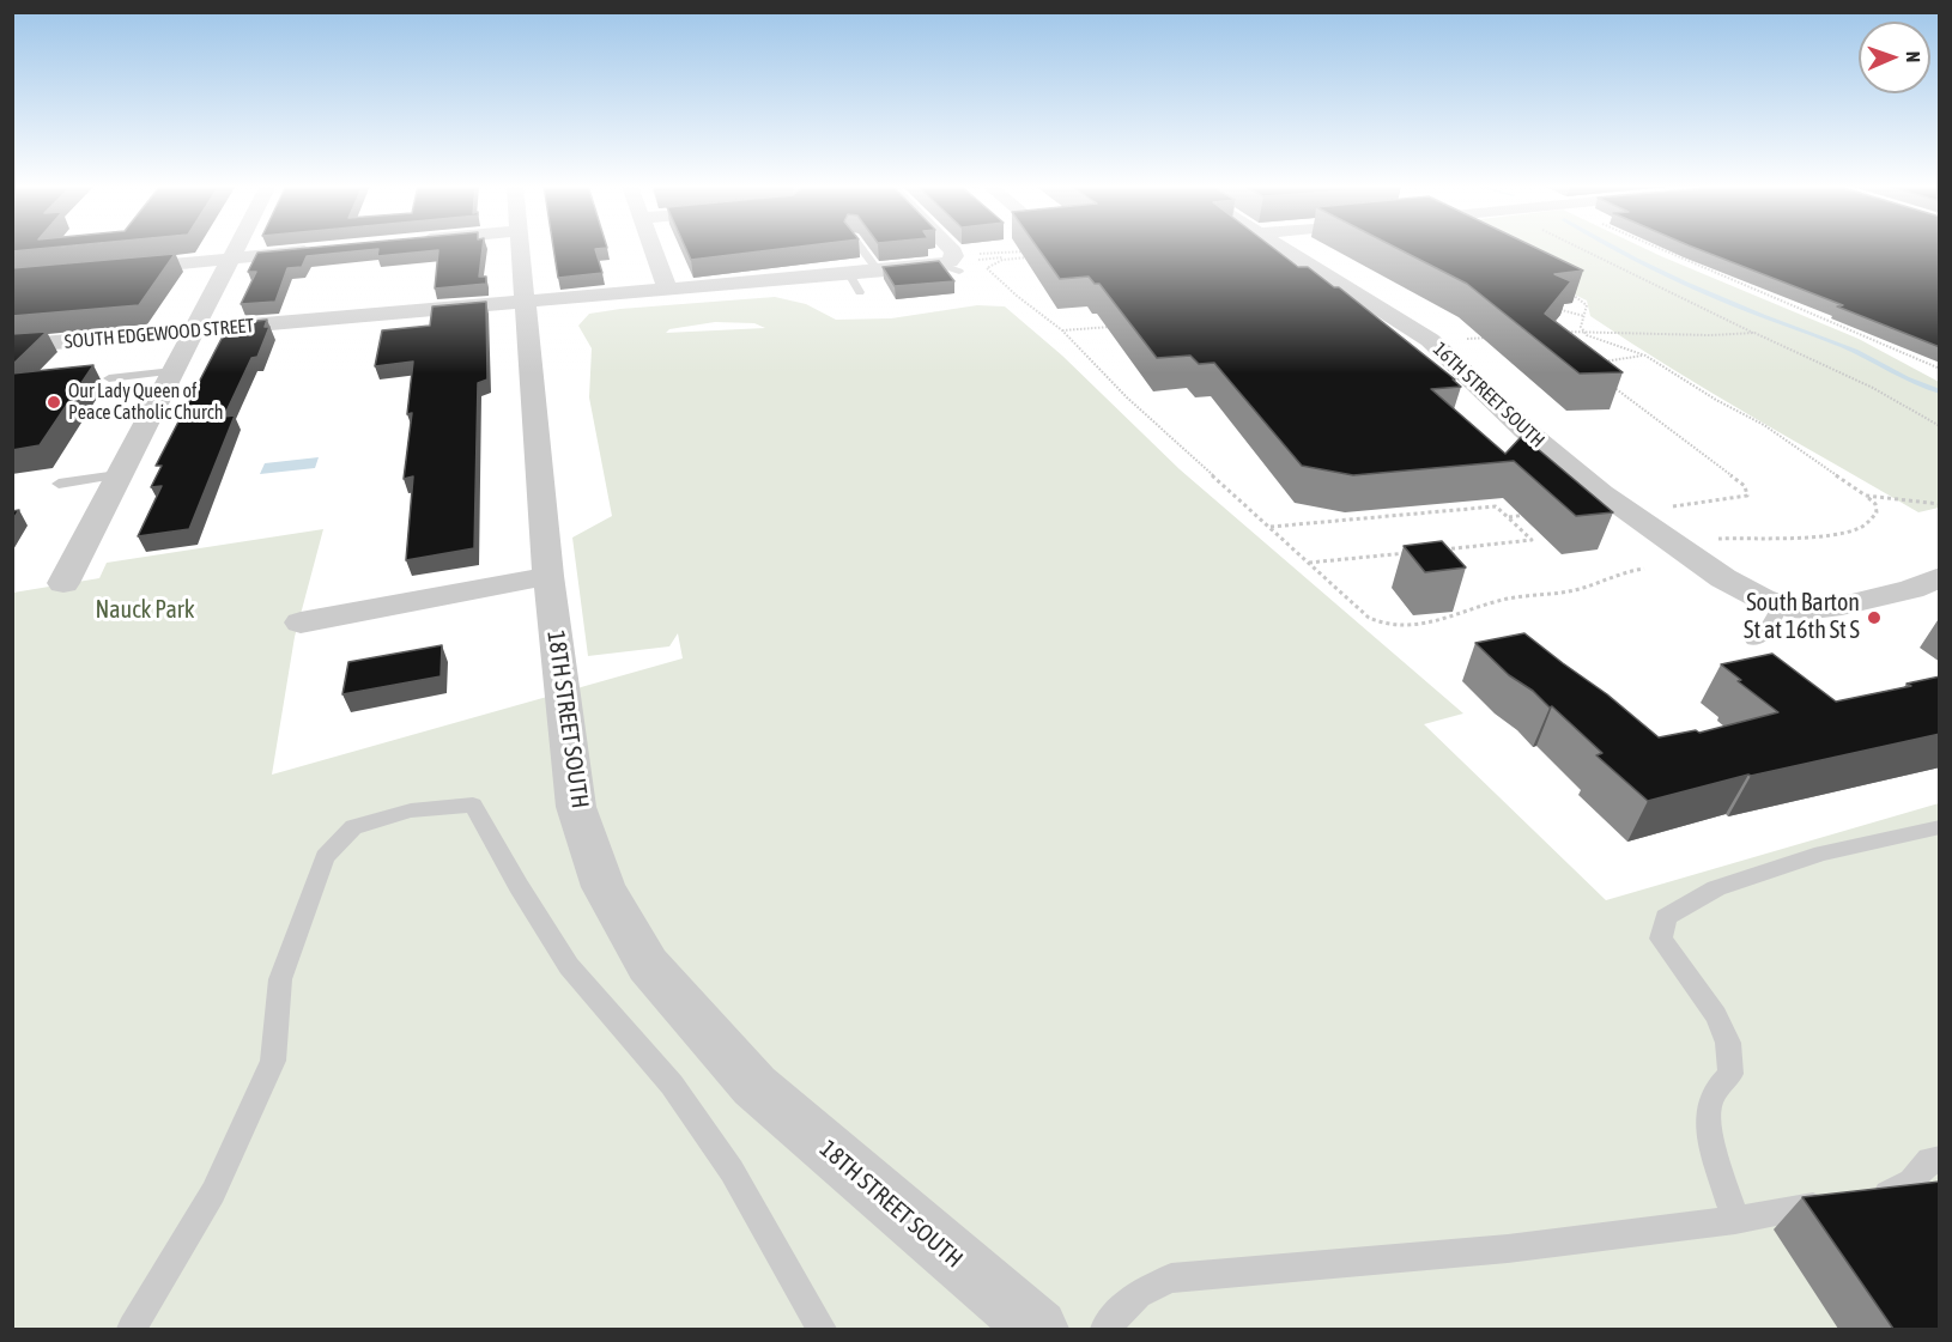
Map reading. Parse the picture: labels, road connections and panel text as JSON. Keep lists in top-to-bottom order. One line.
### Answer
{"streets":{"street":["SOUTH EDGEWOOD STREET","16TH STREET SOUTH","18TH STREET SOUTH"]},"crossings":[["SOUTH EDGEWOOD STREET","18TH STREET SOUTH"]],"parks":["Nauck Park"],"places":["Our Lady Queen of Peace Catholic Church","South Barton St at 16th St S"],"north":"right"}
